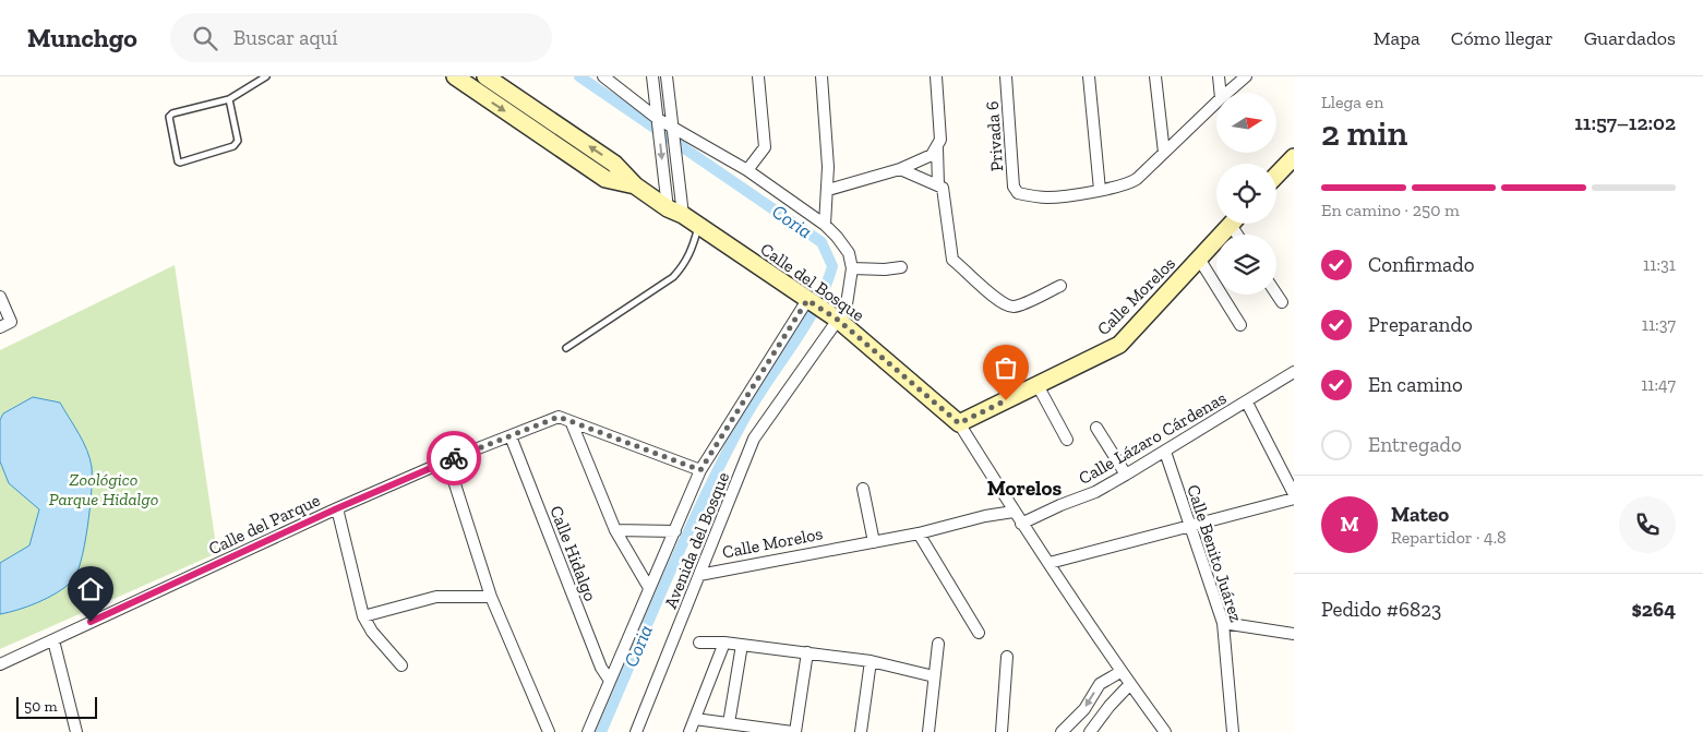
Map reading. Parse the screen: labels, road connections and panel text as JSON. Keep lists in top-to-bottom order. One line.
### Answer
{"streets":{"street":["Privada 6","Calle del Bosque","Calle Morelos","Calle Lázaro Cárdenas","Calle del Parque","Avenida del Bosque","Calle Hidalgo","Calle Benito Juárez"]},"crossings":[["Calle del Bosque","Calle Morelos"],["Calle del Bosque","Avenida del Bosque"],["Calle Morelos","Avenida del Bosque"],["Calle Lázaro Cárdenas","Calle Benito Juárez"],["Calle del Parque","Calle Hidalgo"]],"districts":["Morelos"],"water":["Coria"],"parks":["Zoológico Parque Hidalgo"],"scale_bar":"50 m","north":"right","page":{"header":"Munchgo","search":"Buscar aquí","nav":["Mapa","Cómo llegar","Guardados"],"heading":["2 min","Llega en","11:57–12:02"],"panel":["Mateo","Repartidor · 4.8","Pedido #6823","$264"],"bar":"En camino · 250 m","list":[["Confirmado","11:31"],["Preparando","11:37"],["En camino","11:47"],"Entregado"],"round":"M","scale":"50 m"}}
